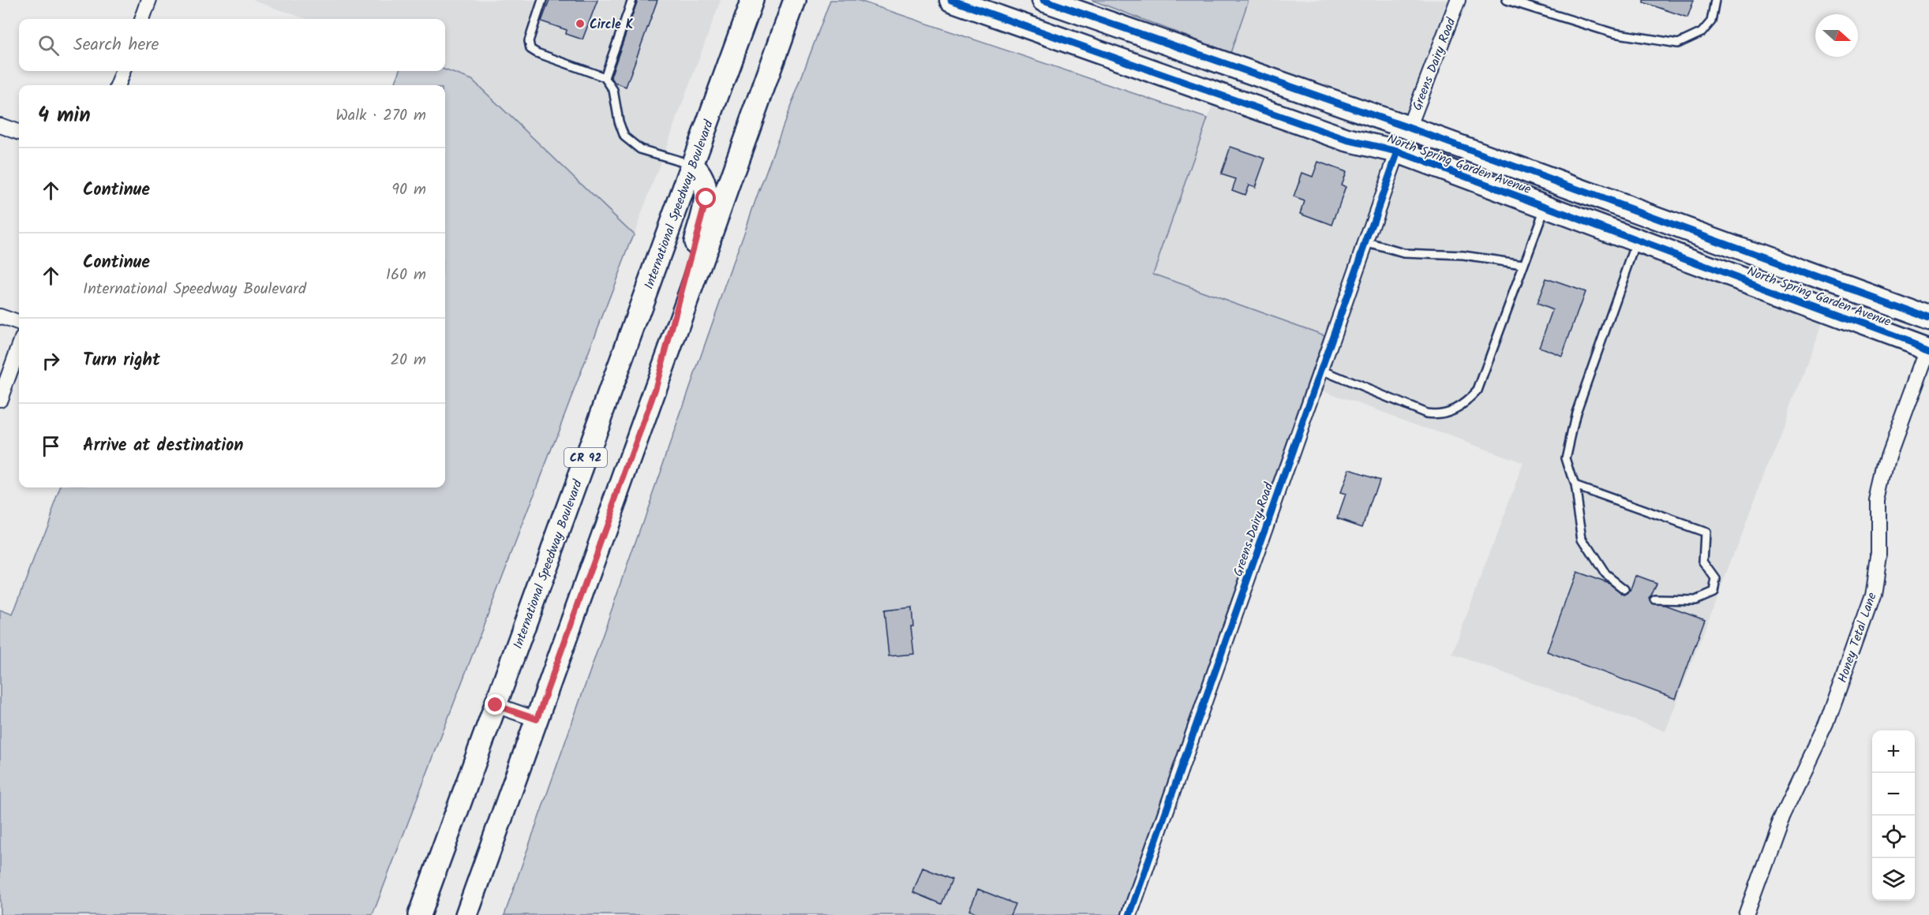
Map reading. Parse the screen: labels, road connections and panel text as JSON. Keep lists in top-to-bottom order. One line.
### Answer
{"streets":{"highway":["North Spring Garden Avenue"],"main road":["International Speedway Boulevard","CR 92"],"street":["Greens Dairy Road","Honey Tetal Lane"]},"crossings":[["Greens Dairy Road","North Spring Garden Avenue"],["North Spring Garden Avenue","Honey Tetal Lane"]],"places":["Circle K"],"north":"right","page":{"search":"Search here","heading":["4 min","Walk · 270 m"],"list":[["Continue","90 m"],["Continue","International Speedway Boulevard","160 m"],["Turn right","20 m"],"Arrive at destination"],"map_buttons":["+","−"]}}
